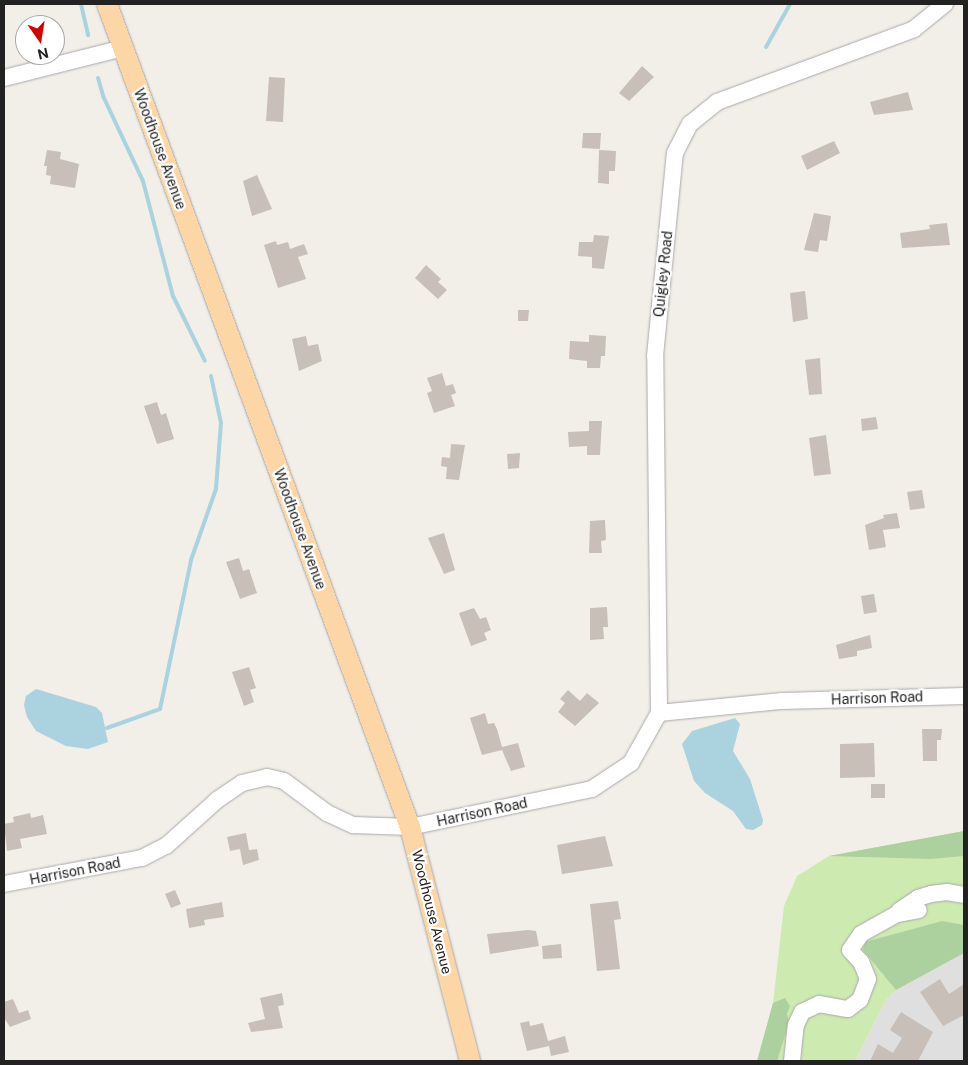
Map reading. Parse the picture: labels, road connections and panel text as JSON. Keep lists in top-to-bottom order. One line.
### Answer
{"streets":{"main road":["Woodhouse Avenue"],"street":["Quigley Road","Harrison Road"]},"crossings":[["Woodhouse Avenue","Harrison Road"],["Quigley Road","Harrison Road"]],"north":"bottom"}
